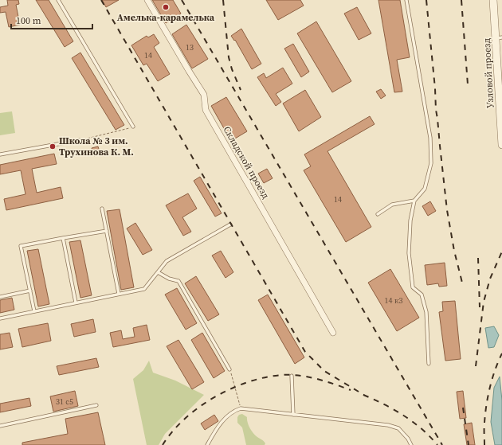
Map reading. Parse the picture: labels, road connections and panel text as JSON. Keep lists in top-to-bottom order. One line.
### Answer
{"streets":{"street":["Узловой проезд","Складской проезд"]},"places":["Амелька-карамелька","Школа № 3 им. Трухинова К. М."],"house_numbers":["13","14","14","14 к3","31 с5"],"scale_bar":"100 m"}
